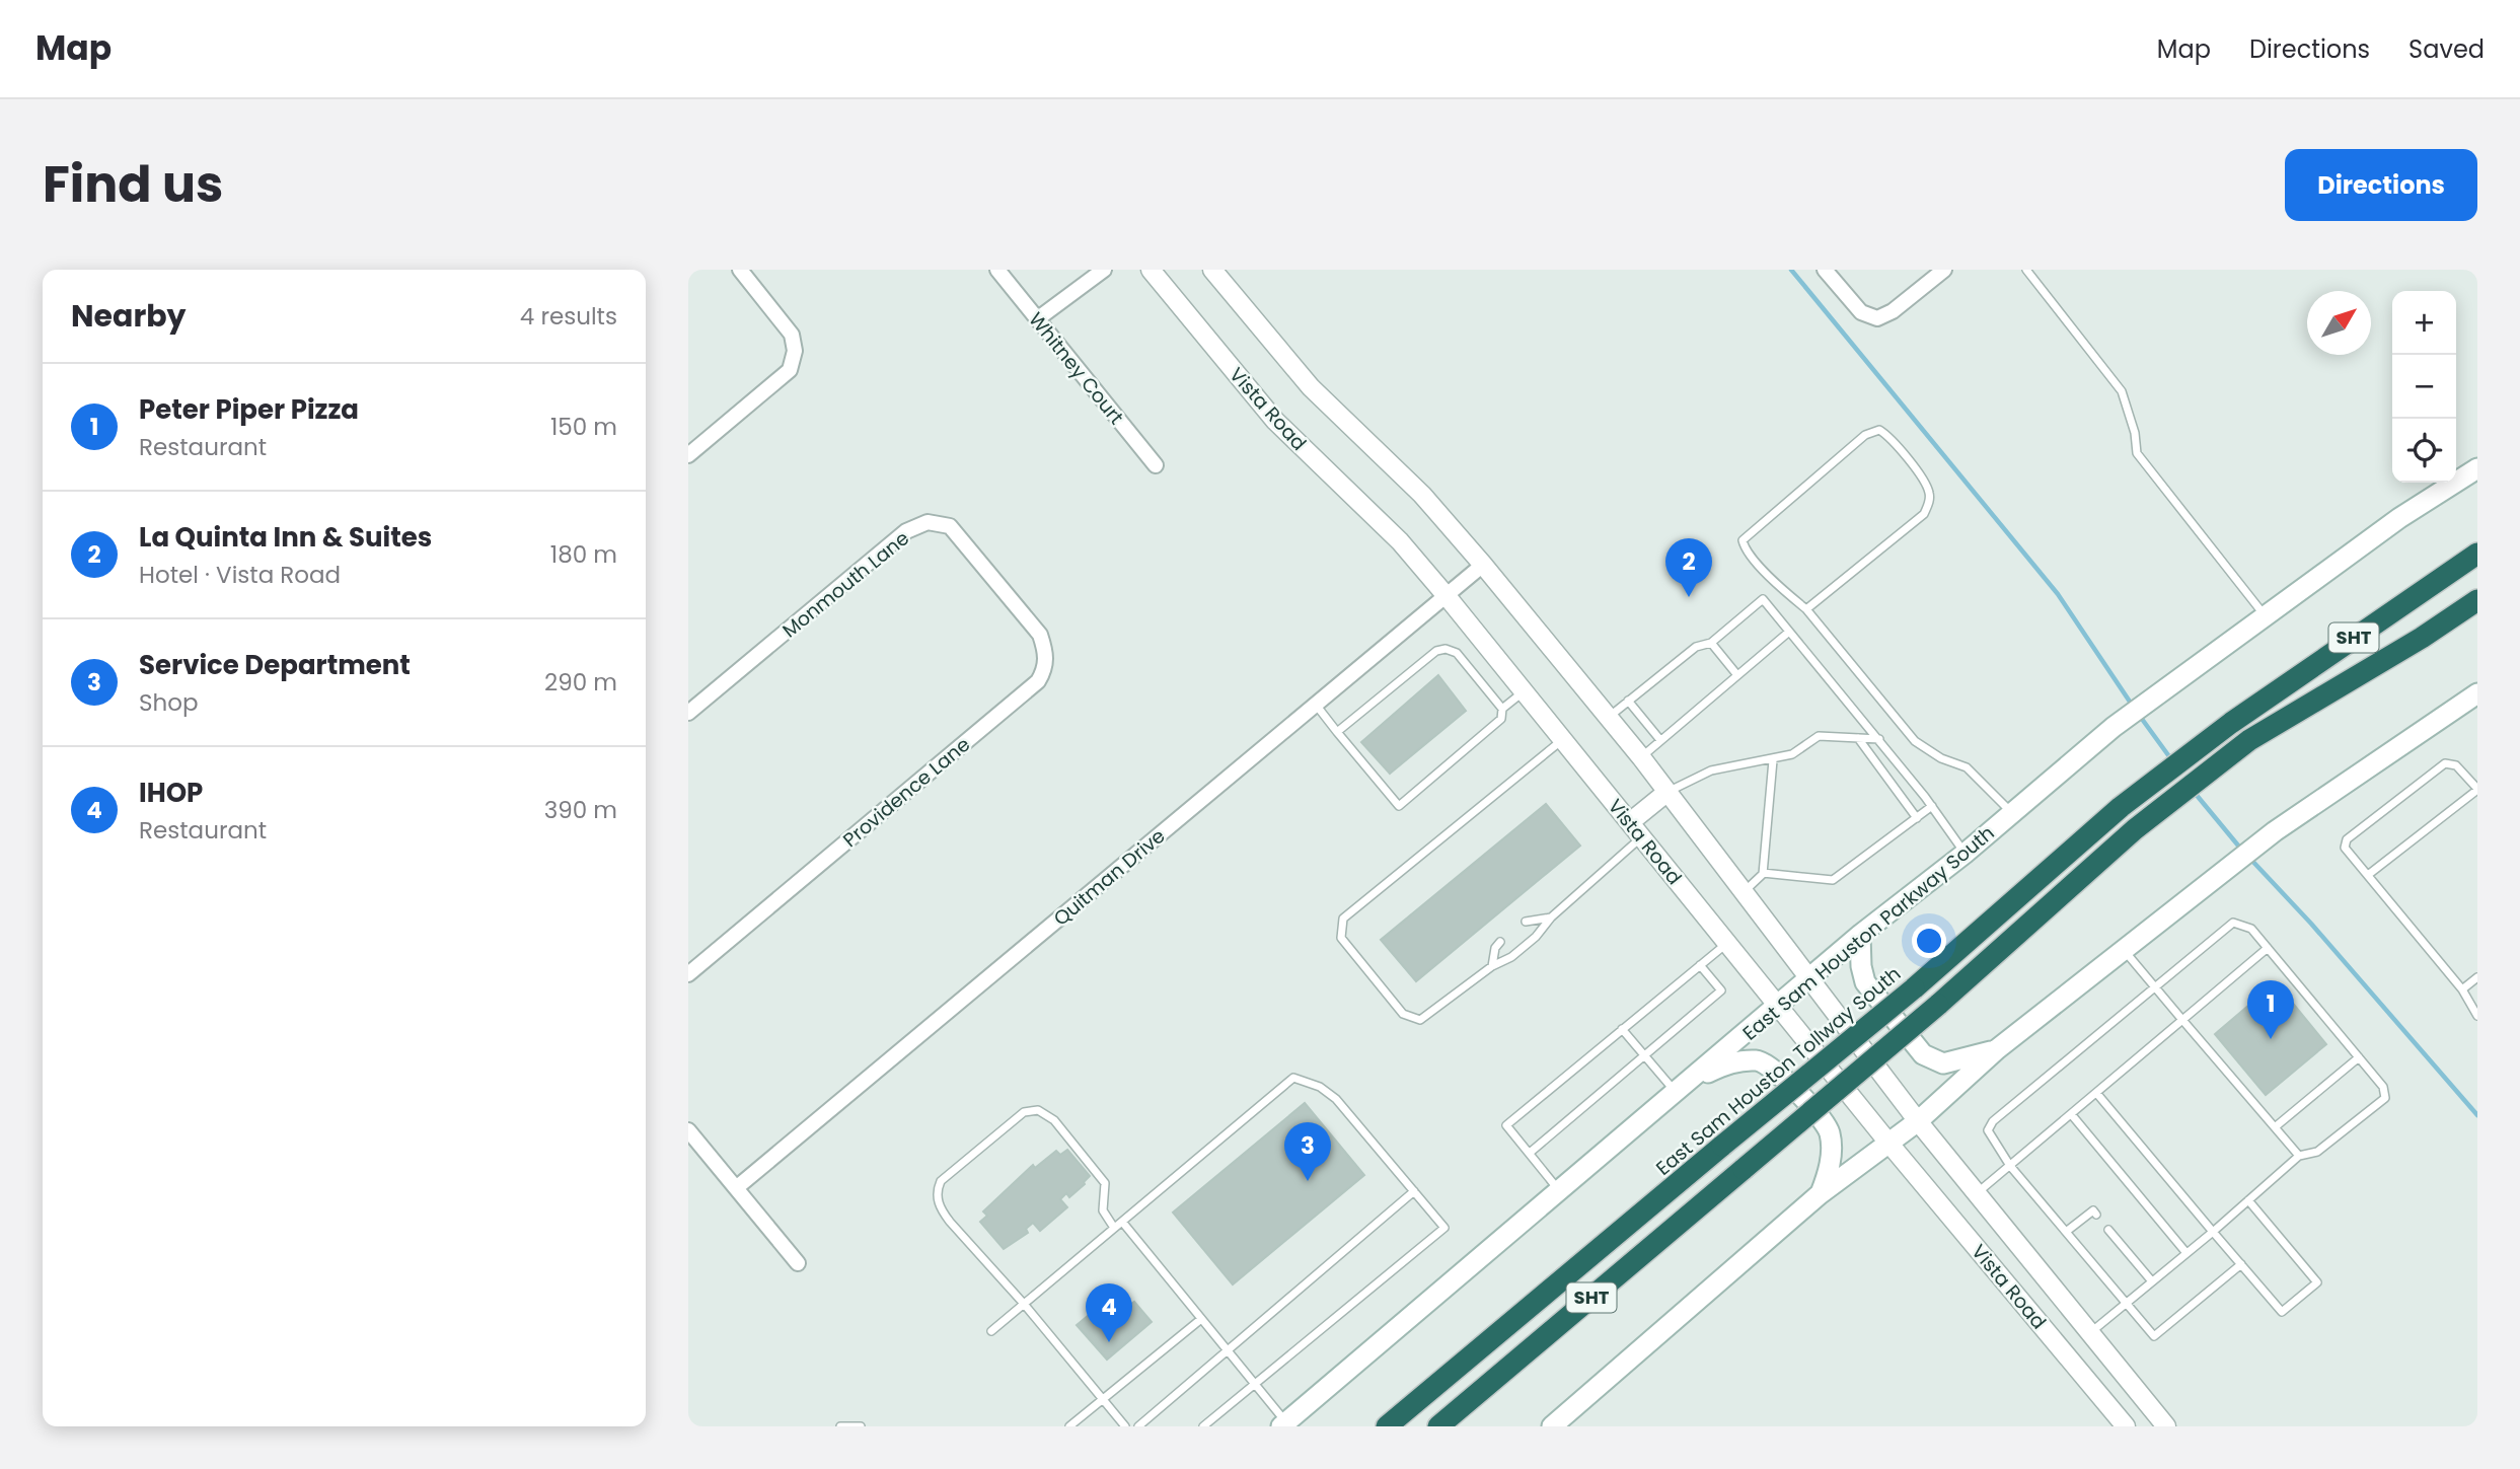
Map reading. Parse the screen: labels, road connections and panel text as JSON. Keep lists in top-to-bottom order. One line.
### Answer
{"streets":{"highway":["SHT","East Sam Houston Tollway South"],"main road":["East Sam Houston Parkway South"],"street":["Whitney Court","Vista Road","Monmouth Lane","Providence Lane","Quitman Drive"]},"crossings":[["Vista Road","Quitman Drive"],["Vista Road","East Sam Houston Parkway South"],["Monmouth Lane","Providence Lane"]],"north":"top right","page":{"header":"Map","nav":["Map","Directions","Saved"],"title":"Find us","buttons":"Directions","heading":["Nearby","4 results"],"map_buttons":["+","−"],"list":[{"mark":"1","name":"Peter Piper Pizza","note":"Restaurant","value":"150 m"},{"mark":"2","name":"La Quinta Inn & Suites","note":"Hotel · Vista Road","value":"180 m"},{"mark":"3","name":"Service Department","note":"Shop","value":"290 m"},{"mark":"4","name":"IHOP","note":"Restaurant","value":"390 m"}],"pins":["2","1","3","4"]}}
